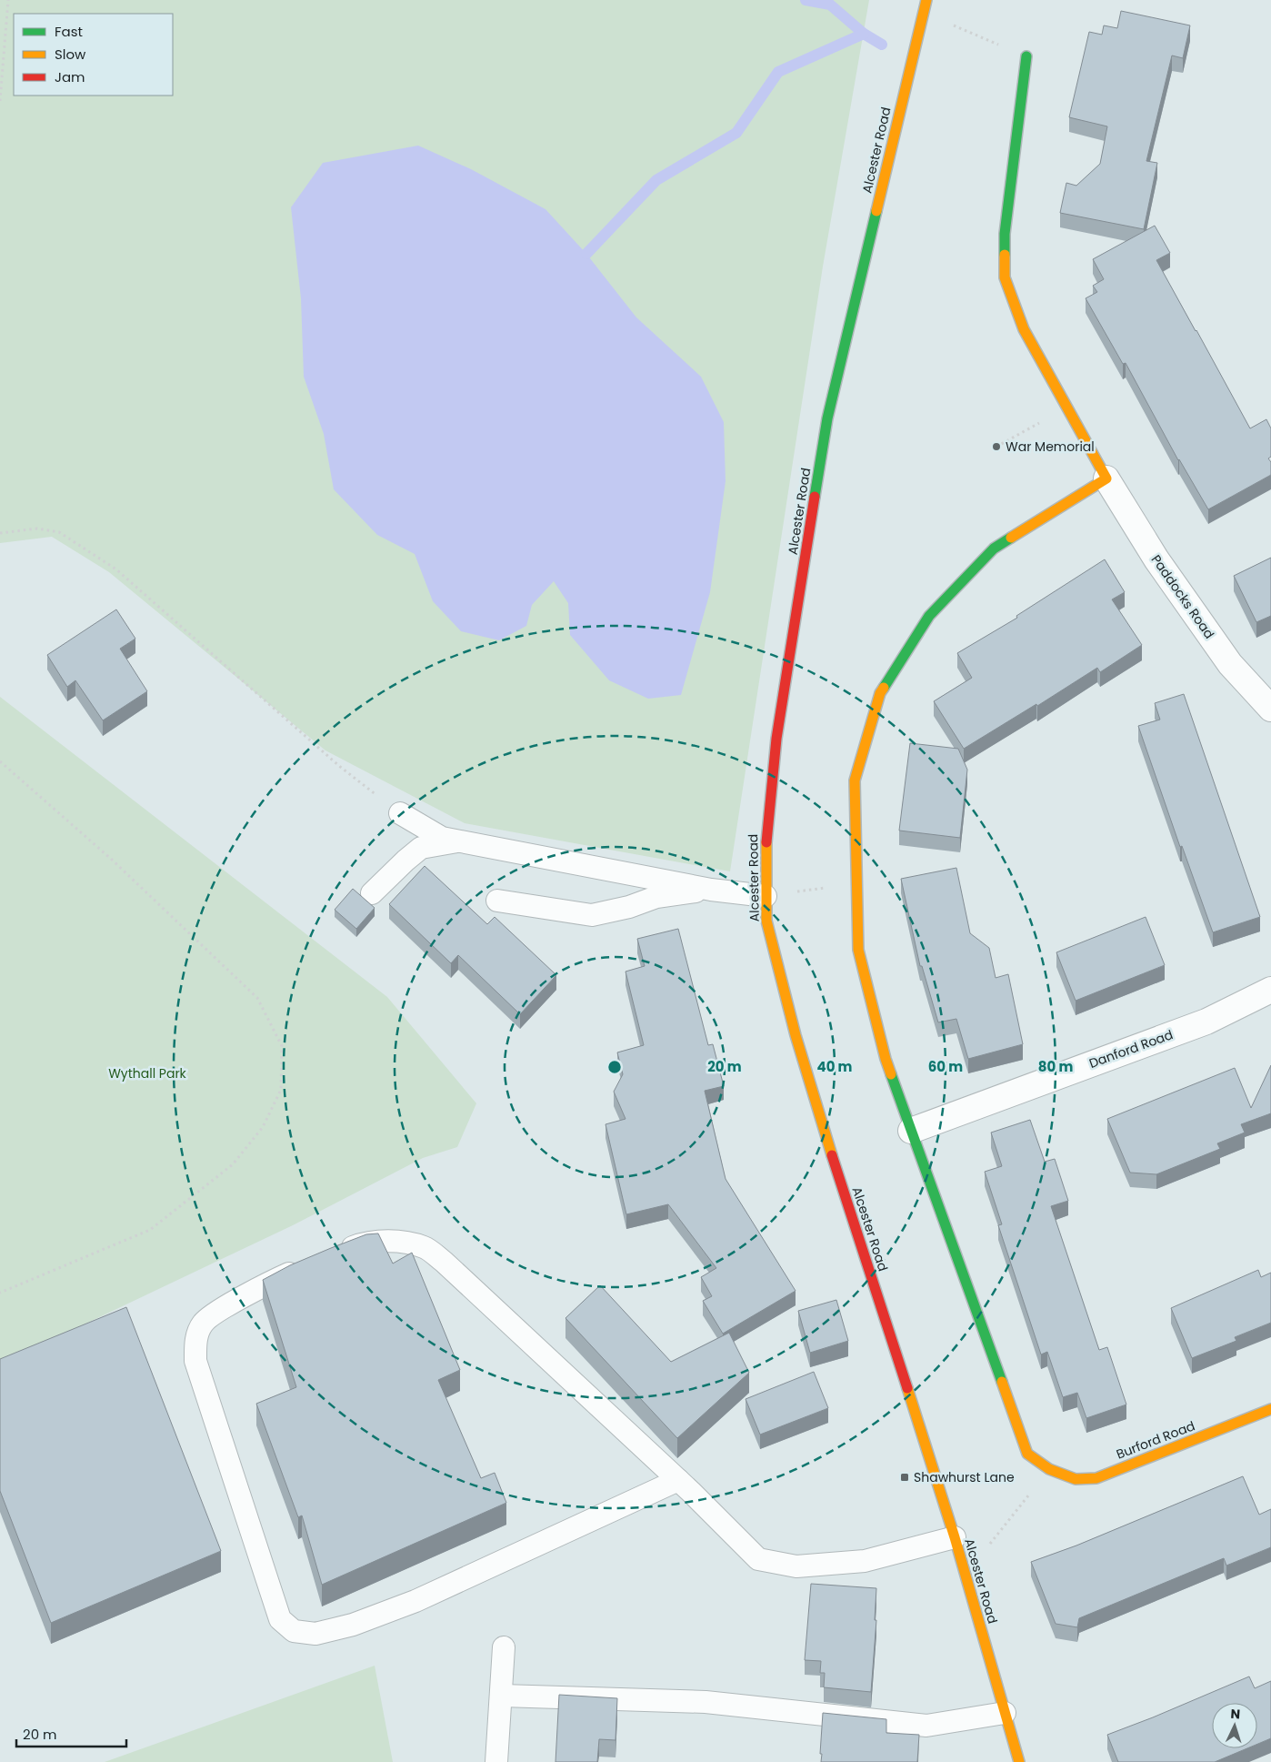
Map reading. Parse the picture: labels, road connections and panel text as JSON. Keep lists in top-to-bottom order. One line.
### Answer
{"streets":{"street":["Alcester Road","Paddocks Road","Danford Road","Burford Road"]},"parks":["Wythall Park"],"places":{"other":["War Memorial"],"transit":["Shawhurst Lane"]},"legend":["Fast","Slow","Jam"],"scale_bar":"20 m","north":"top","rings":["20 m","40 m","60 m","80 m"]}
